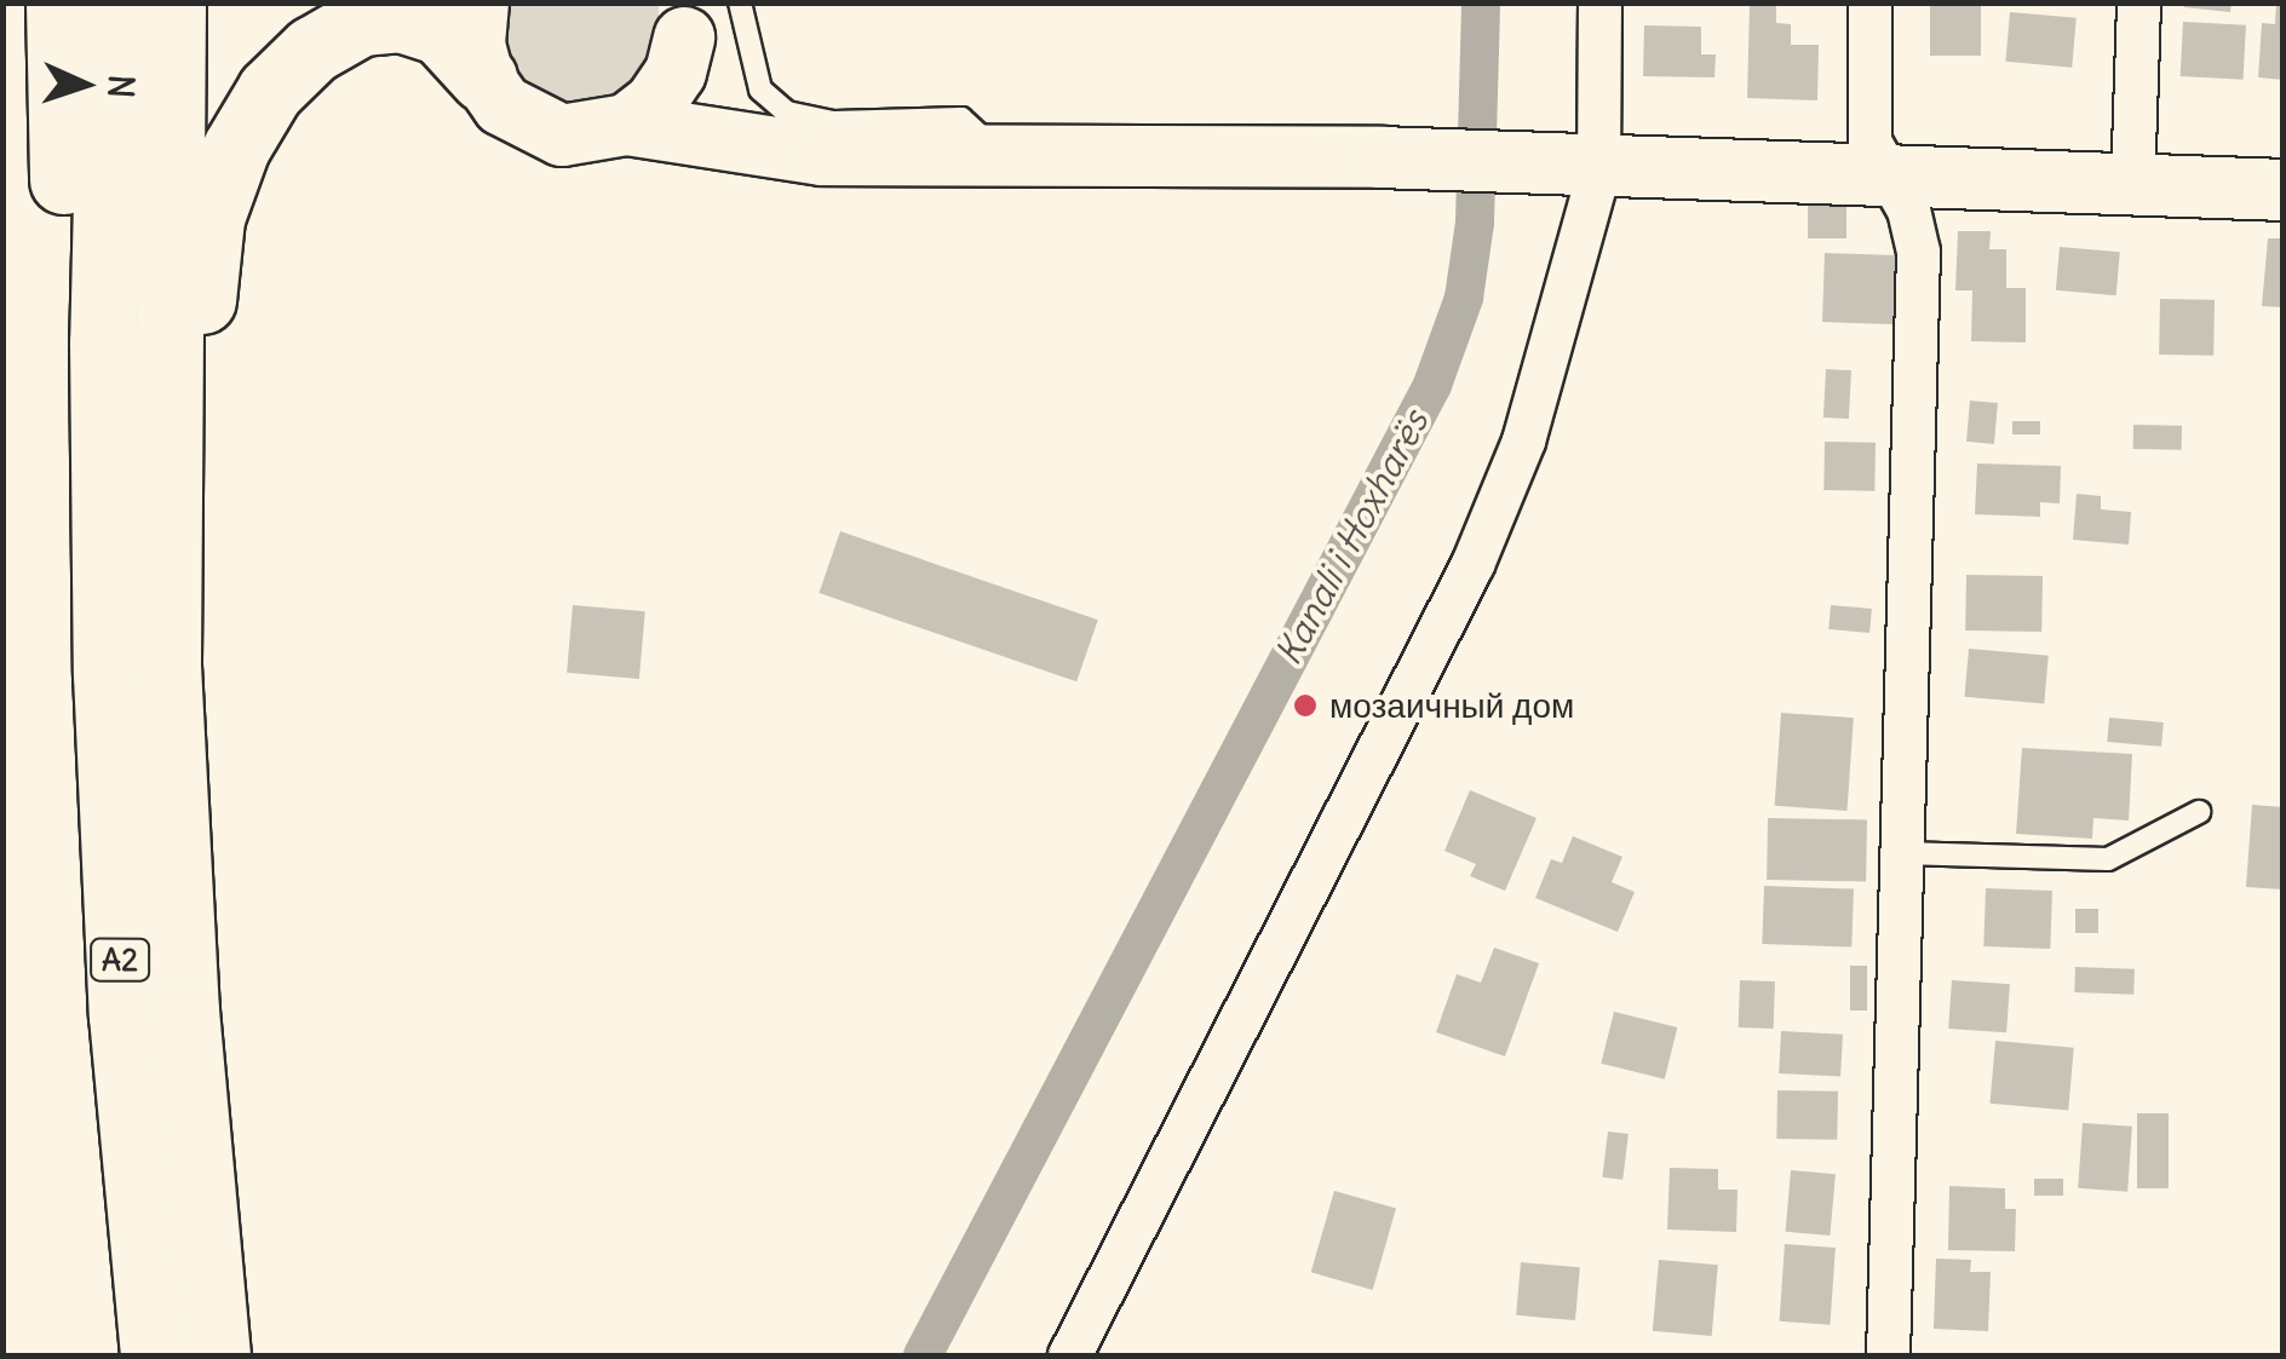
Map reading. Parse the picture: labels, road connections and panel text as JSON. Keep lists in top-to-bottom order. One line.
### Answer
{"streets":{"highway":["A2"]},"water":["Kanali i Hoxharës"],"places":["мозаичный дом"],"north":"right"}
